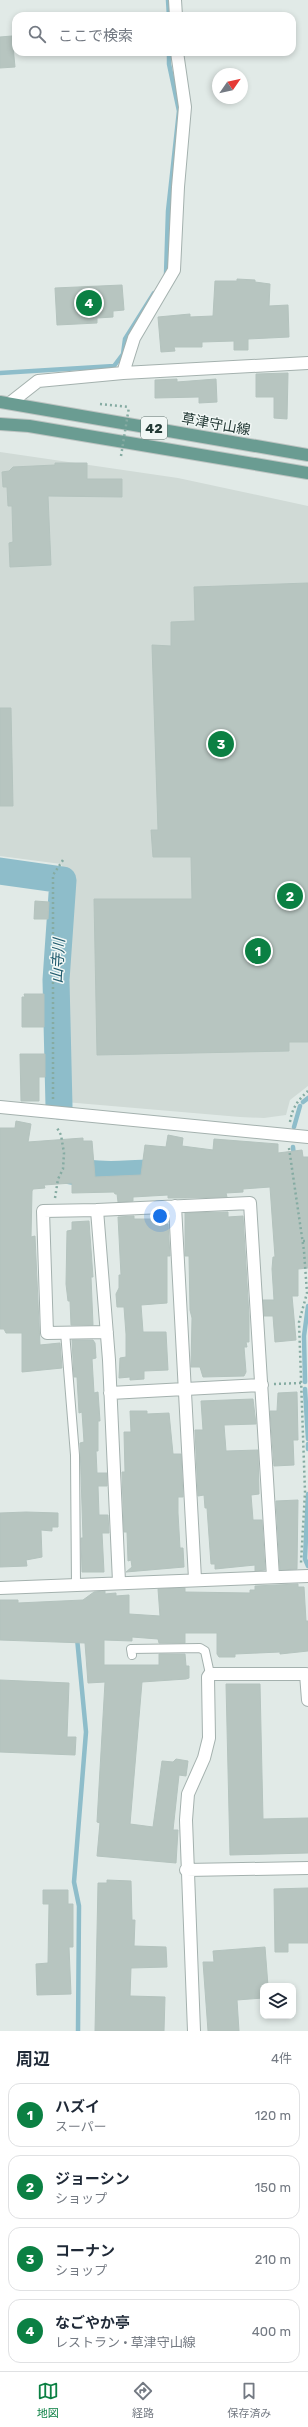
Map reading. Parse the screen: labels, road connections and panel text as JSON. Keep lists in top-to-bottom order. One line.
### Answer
{"streets":{"main road":["草津守山線","42"]},"water":["山寺川"],"north":"top right","page":{"search":"ここで検索","pins":["4","3","2","1"],"heading":["周辺","4件"],"list":[{"mark":"1","name":"ハズイ","note":"スーパー","value":"120 m"},{"mark":"2","name":"ジョーシン","note":"ショップ","value":"150 m"},{"mark":"3","name":"コーナン","note":"ショップ","value":"210 m"},{"mark":"4","name":"なごやか亭","note":"レストラン · 草津守山線","value":"400 m"}],"nav":["地図","経路","保存済み"]}}
